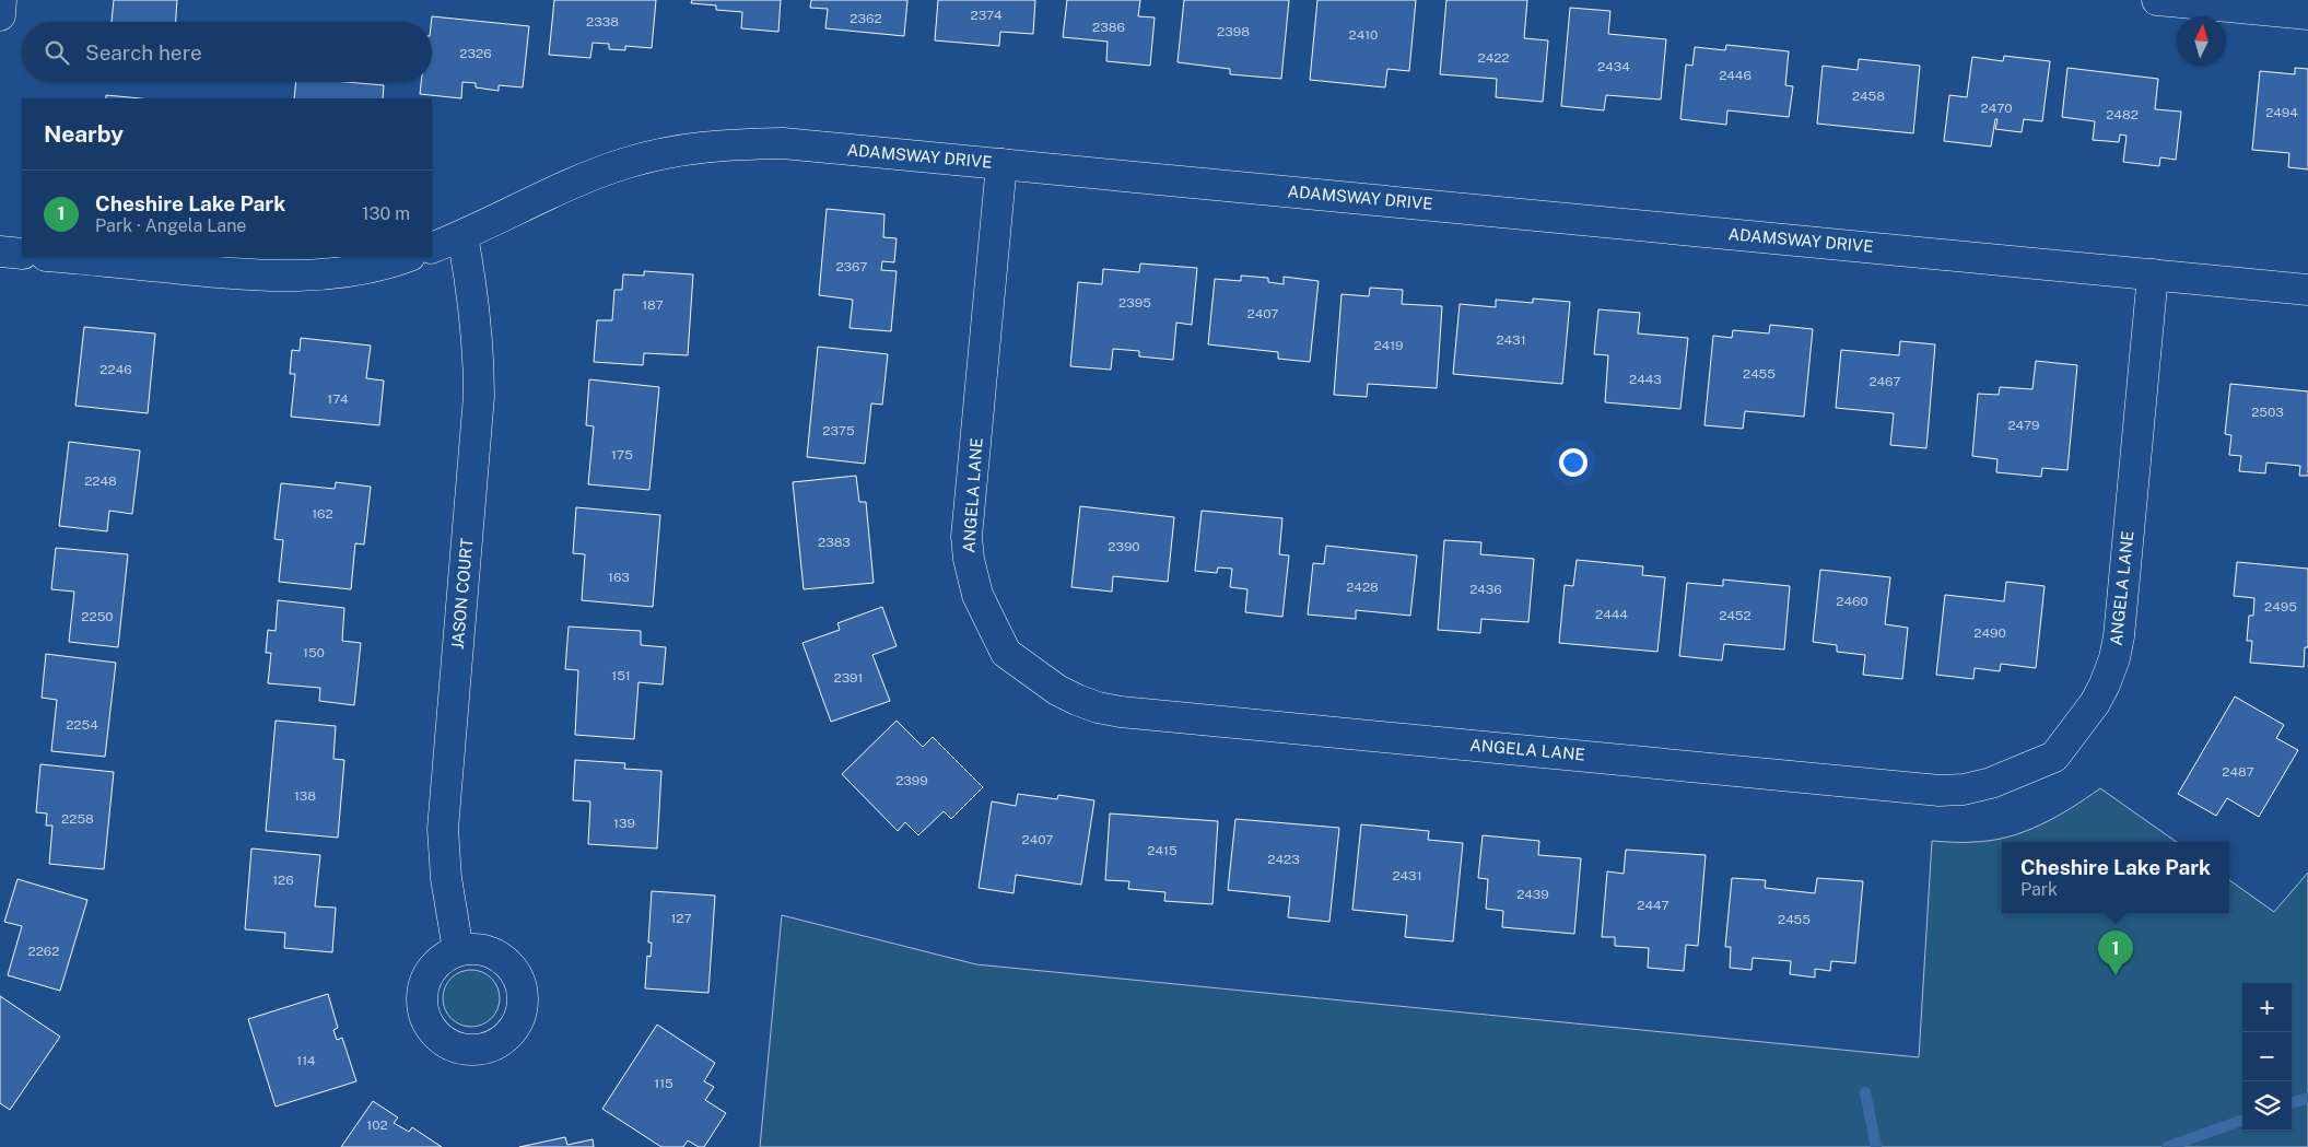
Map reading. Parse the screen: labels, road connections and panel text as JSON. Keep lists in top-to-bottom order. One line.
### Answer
{"streets":{"street":["ADAMSWAY DRIVE","ANGELA LANE","JASON COURT"]},"crossings":[["ADAMSWAY DRIVE","ANGELA LANE"],["ADAMSWAY DRIVE","JASON COURT"]],"house_numbers":["2374","2362","2338","2386","2398","2410","2326","2422","2434","2446","2458","2470","2494","2482","2367","2395","187","2407","2431","2419","2246","2455","2443","2467","174","2503","2479","2375","175","2248","162","2383","2390","163","2428","2436","2460","2495","2444","2452","2250","2490","150","151","2391","2254","2487","2399","138","2258","139","2407","2415","2423","2431","126","2439","2447","127","2455","2262","114","115","102"],"north":"top","page":{"search":"Search here","heading":"Nearby","list":[{"mark":"1","name":"Cheshire Lake Park","note":"Park · Angela Lane","value":"130 m"}],"popup":["Cheshire Lake Park","Park"],"pins":"1","map_buttons":["+","−"]}}
